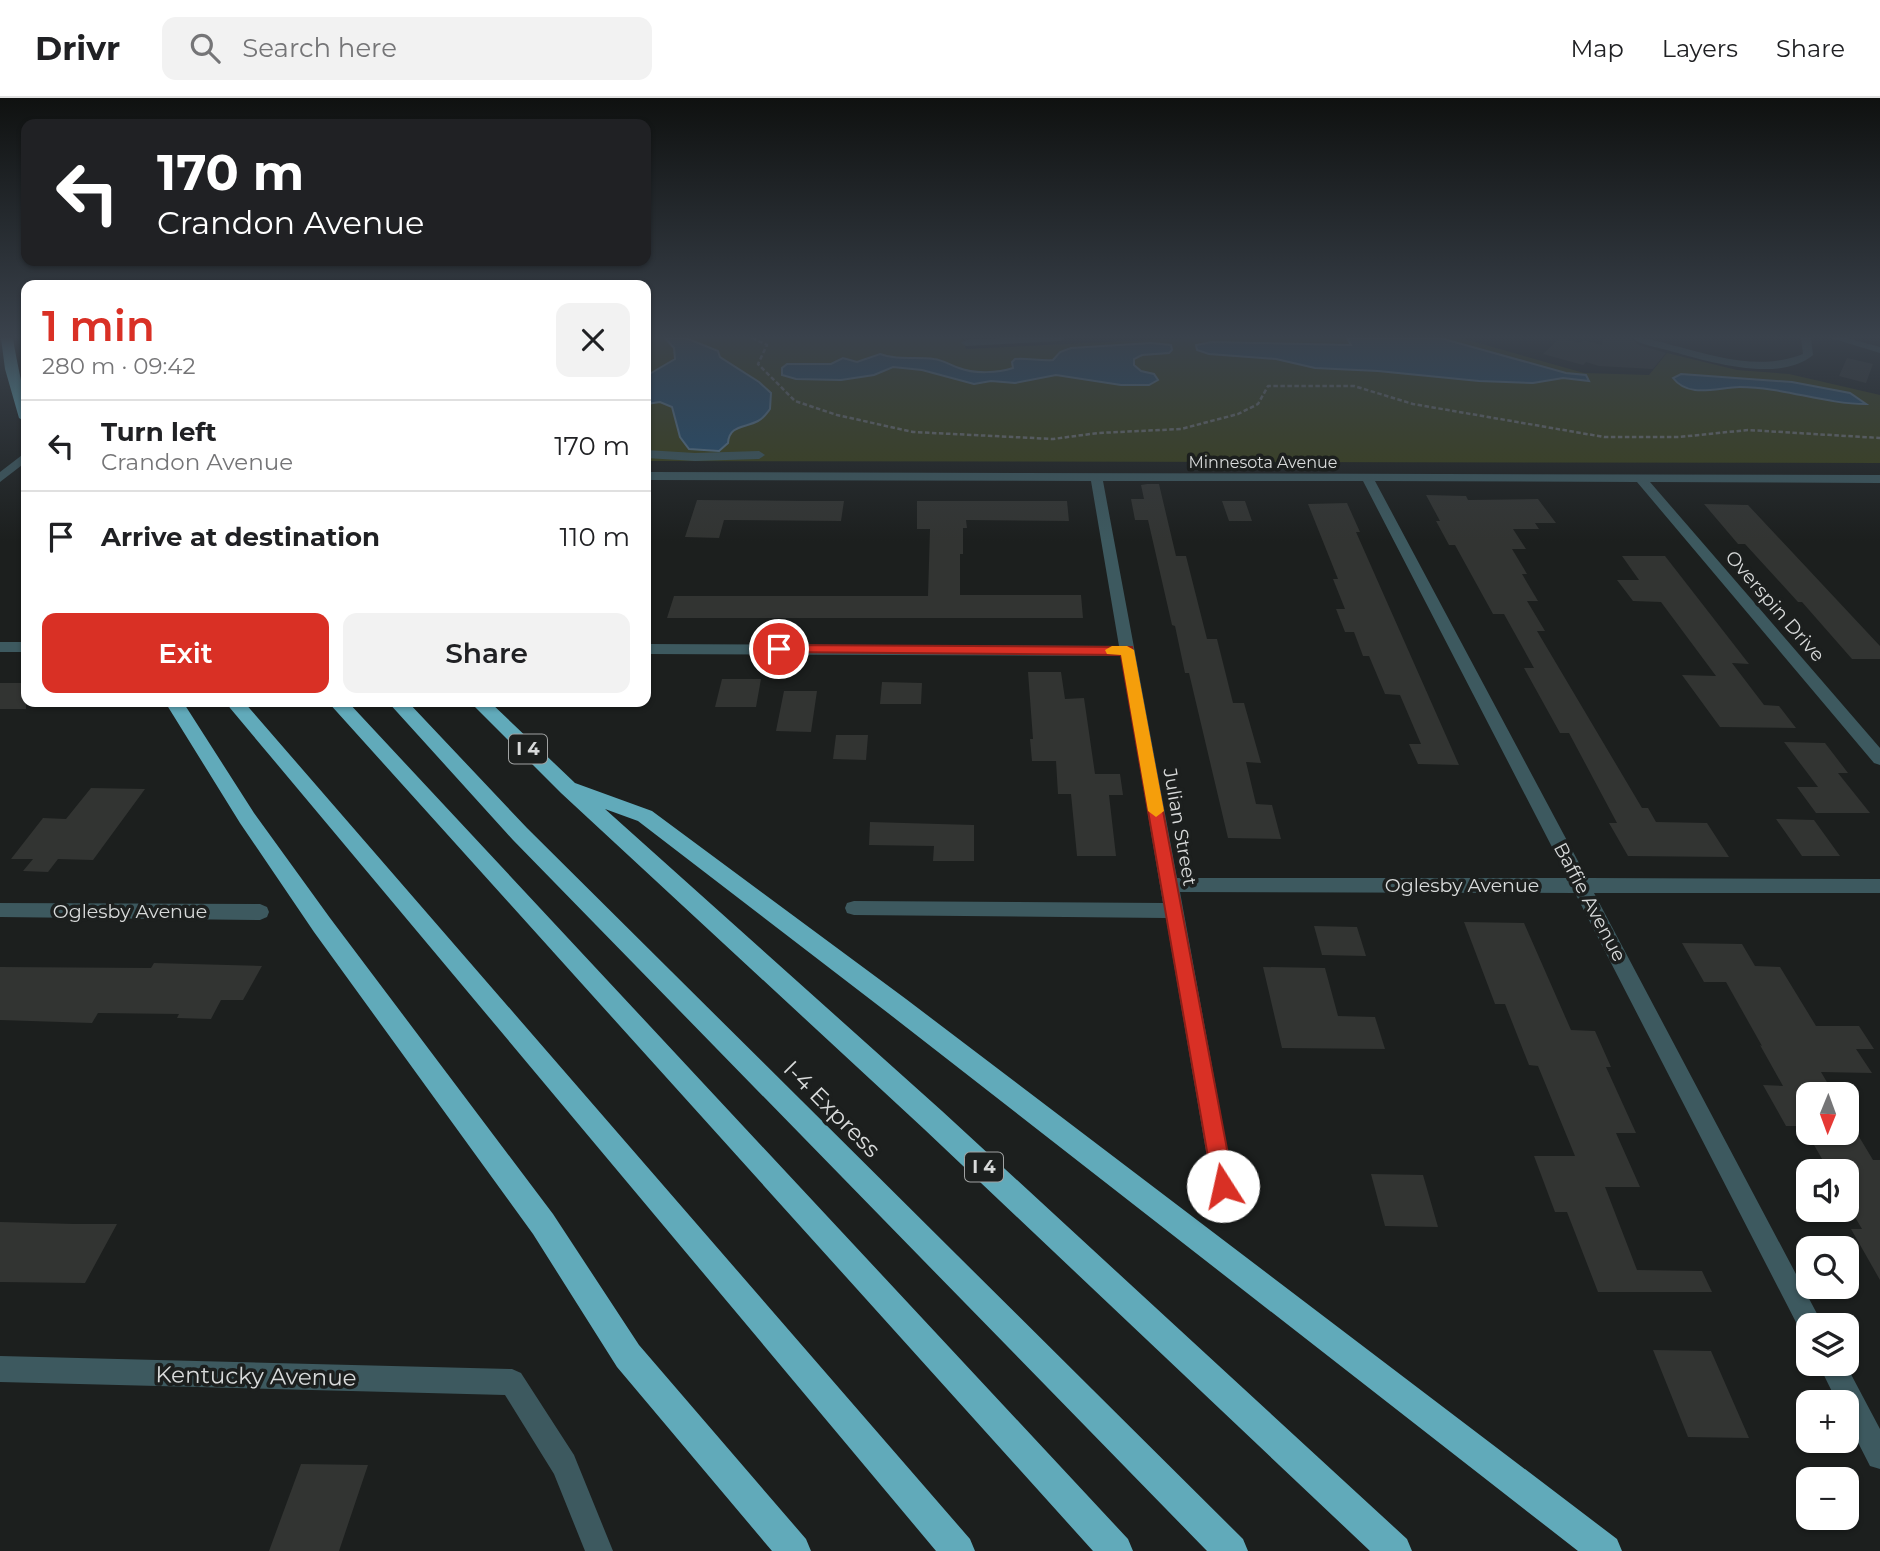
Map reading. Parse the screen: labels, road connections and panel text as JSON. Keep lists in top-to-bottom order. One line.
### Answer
{"streets":{"highway":["I 4","I-4 Express"],"street":["Minnesota Avenue","Overspin Drive","Julian Street","Oglesby Avenue","Baffie Avenue","Kentucky Avenue"]},"crossings":[["Minnesota Avenue","Overspin Drive"],["Minnesota Avenue","Julian Street"],["Minnesota Avenue","Baffie Avenue"],["Julian Street","Oglesby Avenue"],["Oglesby Avenue","Baffie Avenue"]],"north":"bottom","page":{"header":"Drivr","search":"Search here","nav":["Map","Layers","Share"],"turn":["170 m","Crandon Avenue"],"heading":["1 min","280 m · 09:42"],"list":[{"name":"Turn left","note":"Crandon Avenue","value":"170 m"},{"name":"Arrive at destination","value":"110 m"}],"buttons":["Exit","Share"],"map_buttons":["+","−"]}}
